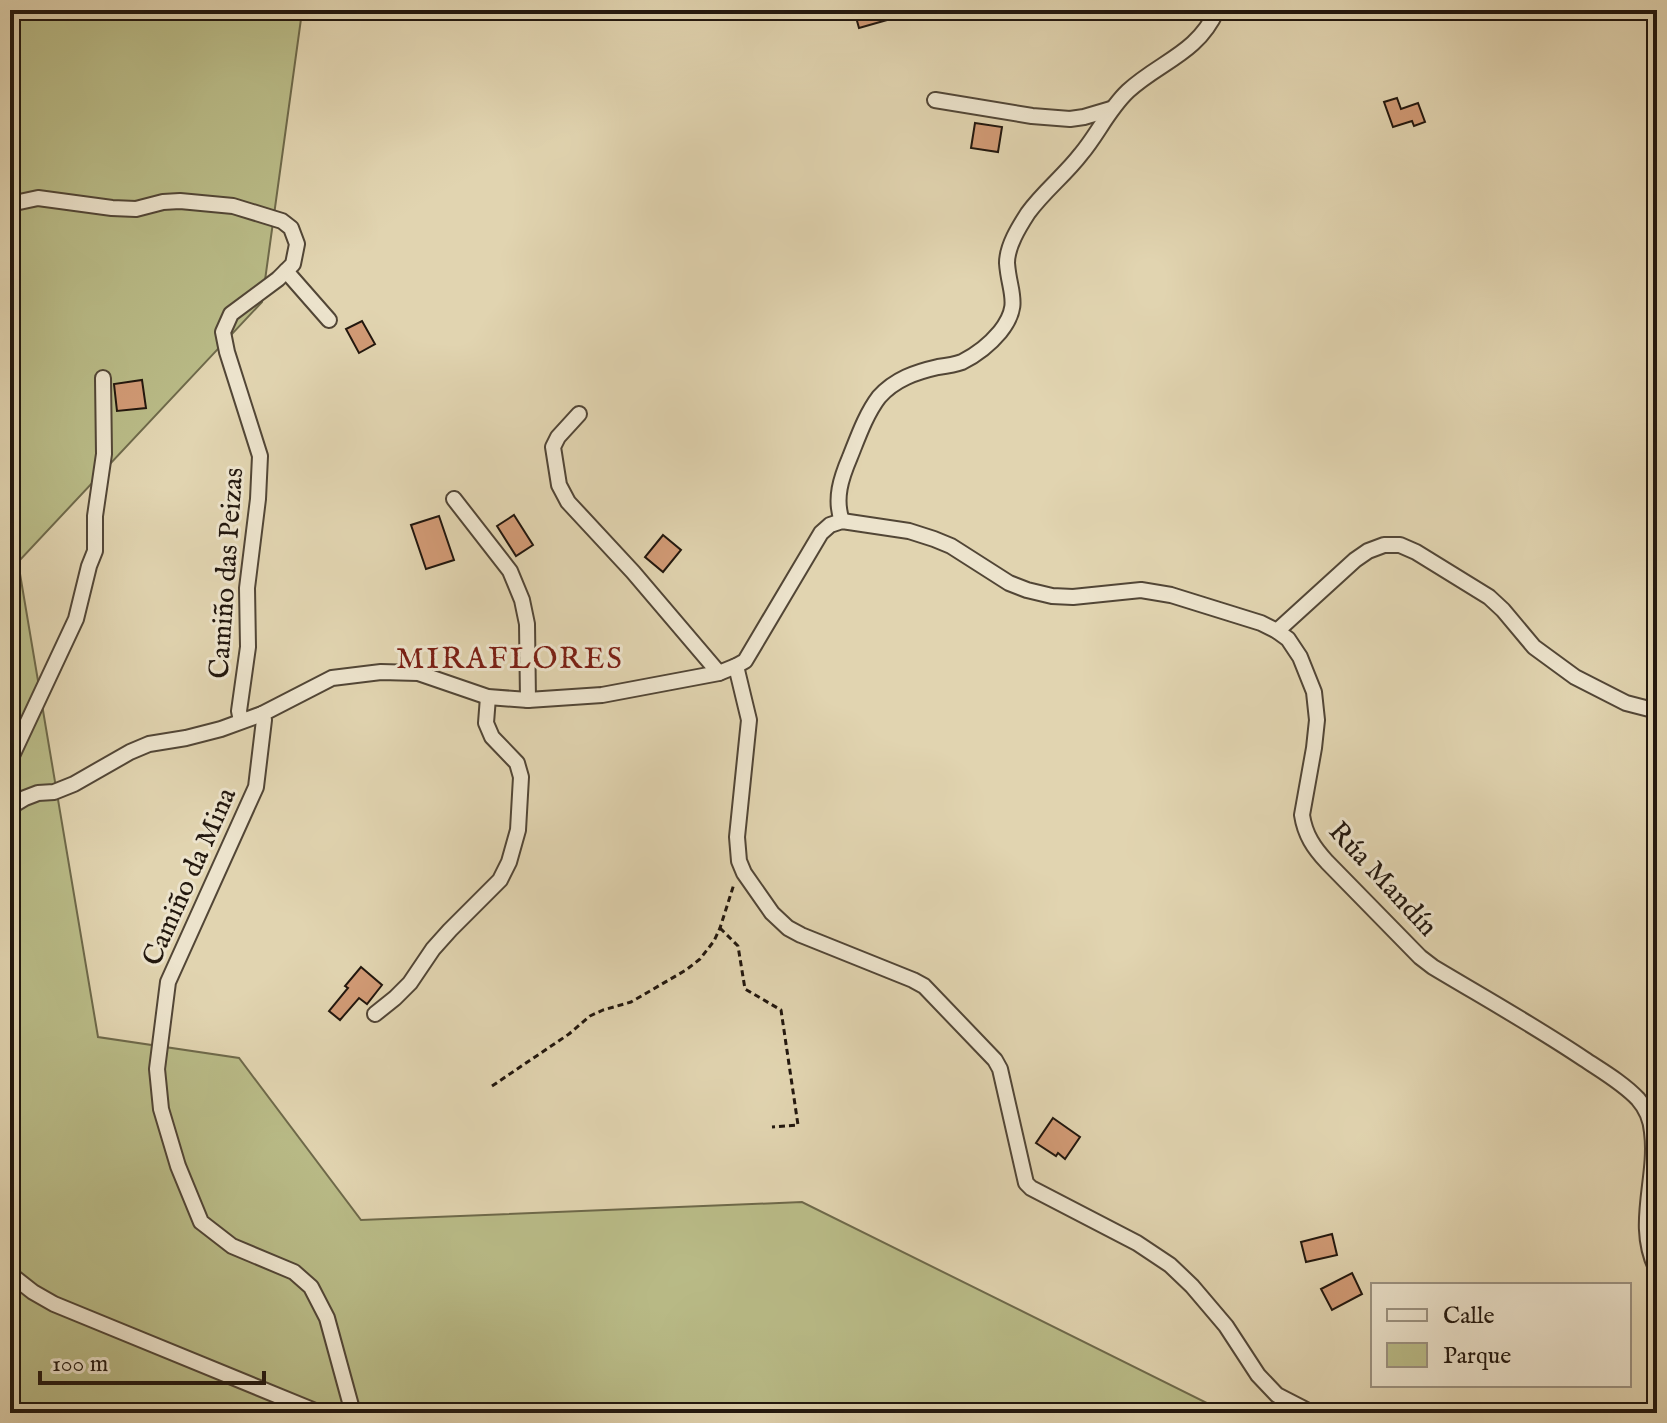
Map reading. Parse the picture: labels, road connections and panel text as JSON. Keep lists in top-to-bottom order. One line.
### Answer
{"streets":{"street":["Camiño das Peizas","Camiño da Mina","Rúa Mandín"]},"districts":["MIRAFLORES"],"legend":["Calle","Parque"],"scale_bar":"100 m"}
